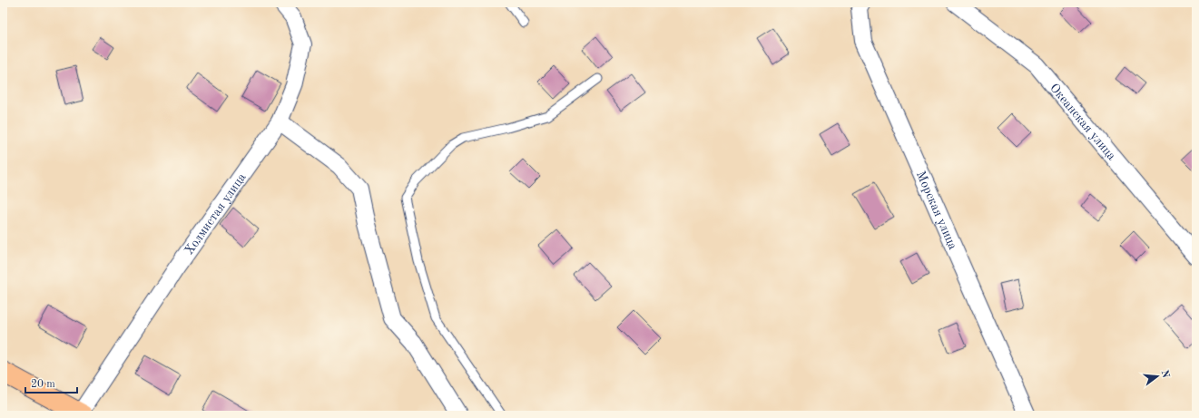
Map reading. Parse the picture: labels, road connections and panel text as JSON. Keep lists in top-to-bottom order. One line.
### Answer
{"streets":{"street":["Океанская улица","Морская улица","Холмистая улица"]},"scale_bar":"20 m","north":"right"}
